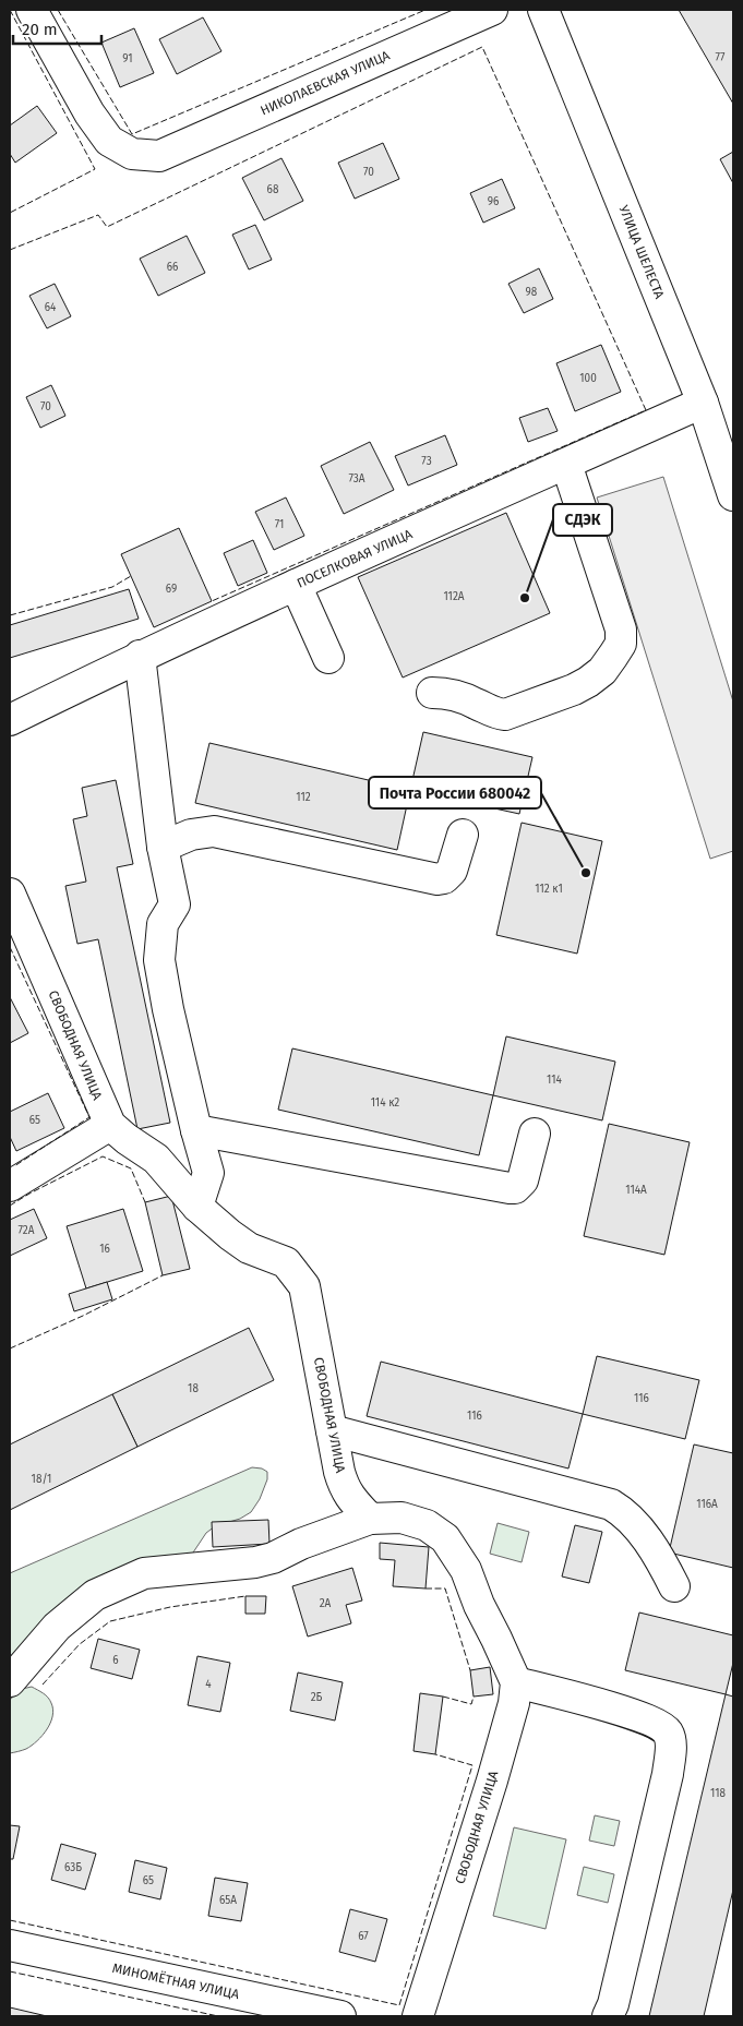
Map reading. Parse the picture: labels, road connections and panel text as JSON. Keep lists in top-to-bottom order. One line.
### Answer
{"streets":{"street":["НИКОЛАЕВСКАЯ УЛИЦА","УЛИЦА ШЕЛЕСТА","ПОСЕЛКОВАЯ УЛИЦА","СВОБОДНАЯ УЛИЦА","МИНОМЁТНАЯ УЛИЦА"]},"crossings":[["УЛИЦА ШЕЛЕСТА","ПОСЕЛКОВАЯ УЛИЦА"]],"places":["СДЭК","Почта России 680042"],"house_numbers":["77","91","70","68","96","66","98","64","100","70","73","73А","71","69","112А","112","112 к1","114","114 к2","65","114А","72А","16","18","116","116","18/1","116А","2А","6","4","2Б","118","63Б","65","65А","67"],"scale_bar":"20 m"}
